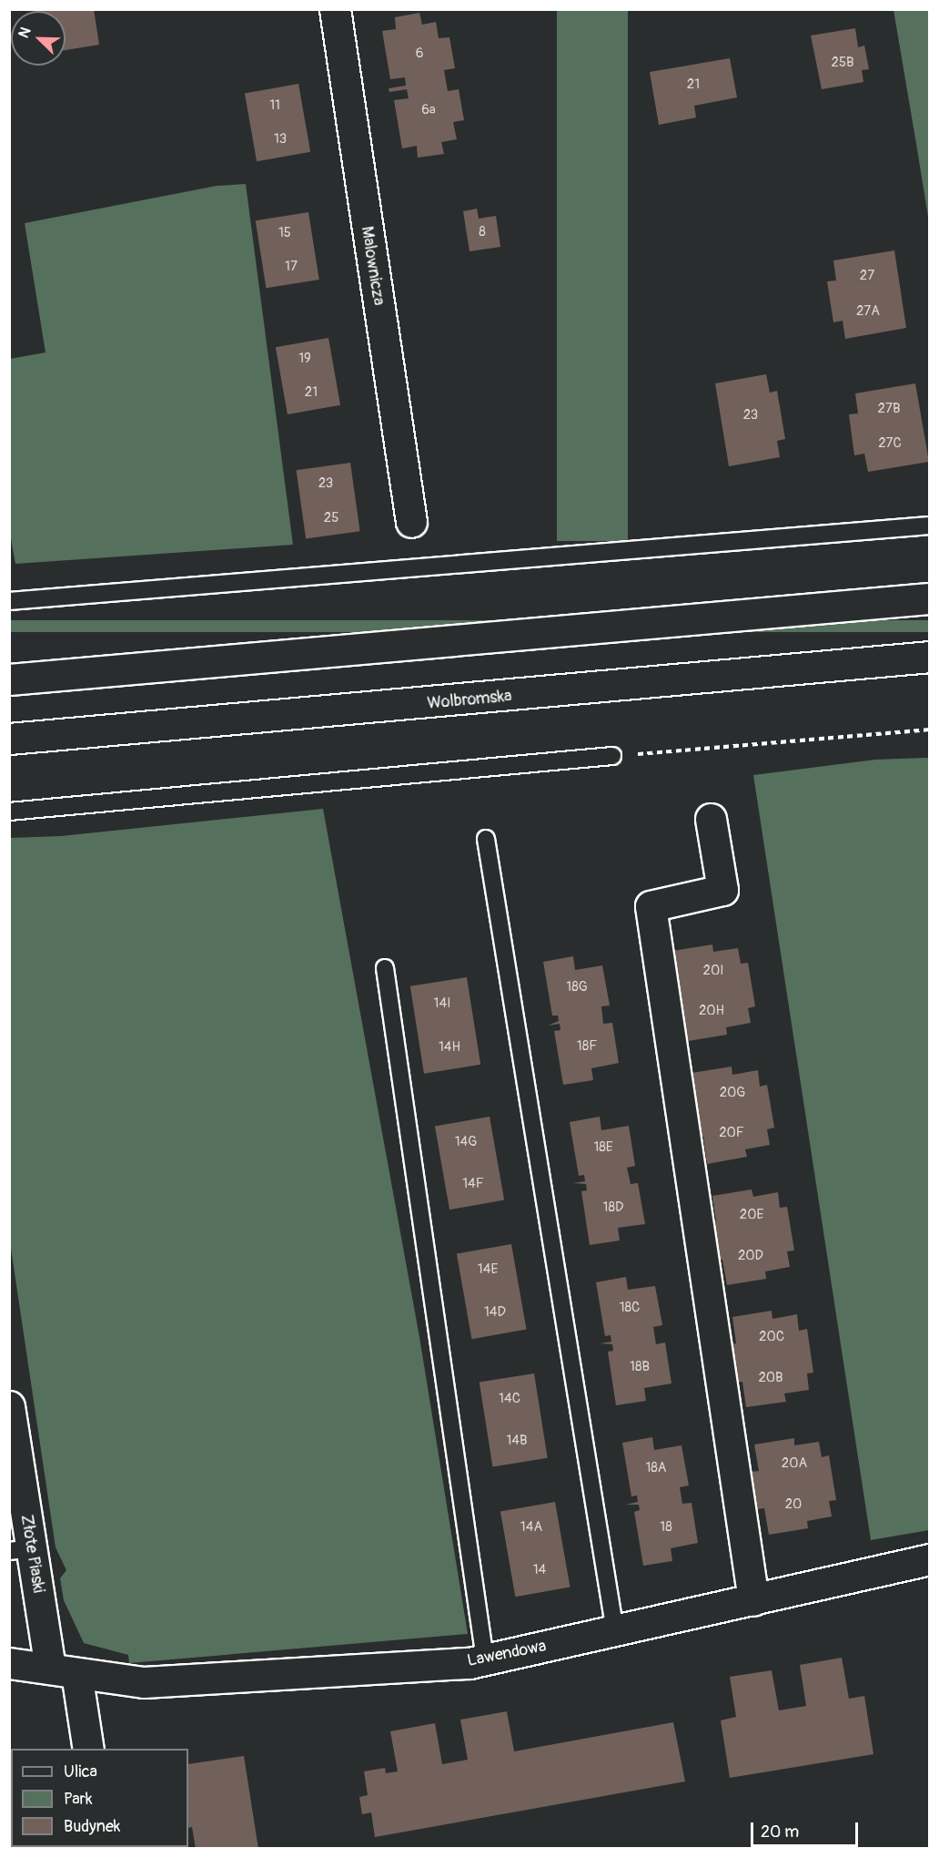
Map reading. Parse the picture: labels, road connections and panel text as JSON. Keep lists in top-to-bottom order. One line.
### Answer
{"streets":{"street":["Malownicza","Wolbromska","Złote Piaski","Lawendowa"]},"crossings":[["Złote Piaski","Lawendowa"]],"house_numbers":["6","25B","21","11","6a","13","8","15","17","27","27A","19","21","27B","23","27C","23","25","20I","18G","14I","20H","18F","14H","20G","20F","14G","18E","14F","18D","20E","20D","14E","18C","14D","20C","18B","20B","14C","14B","20A","18A","20","14A","18","14"],"legend":["Ulica","Park","Budynek"],"scale_bar":"20 m","north":"top left"}
